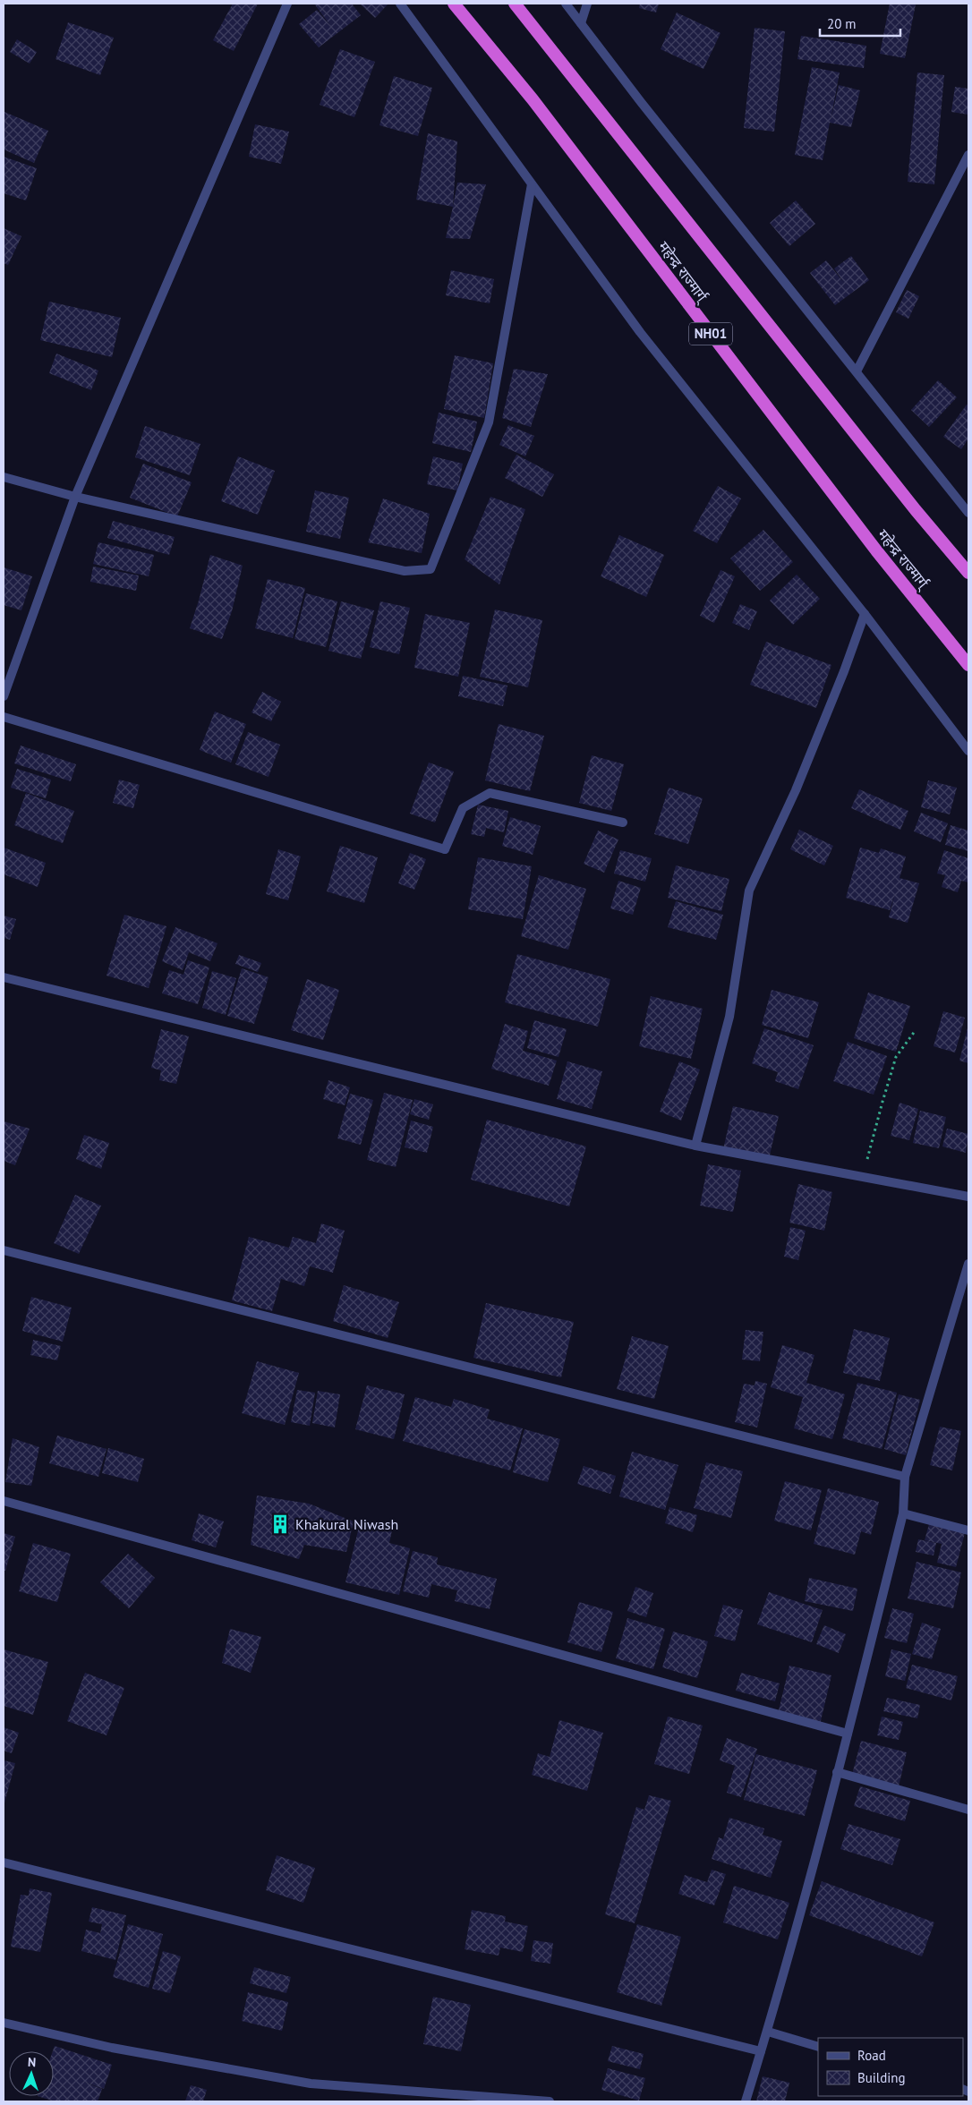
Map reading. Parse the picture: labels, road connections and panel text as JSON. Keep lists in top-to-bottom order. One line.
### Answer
{"streets":{"highway":["महेन्द्र राज्मार्ग्","NH01"]},"places":{"building":["Khakural Niwash"]},"legend":["Road","Building"],"scale_bar":"20 m","north":"top"}
